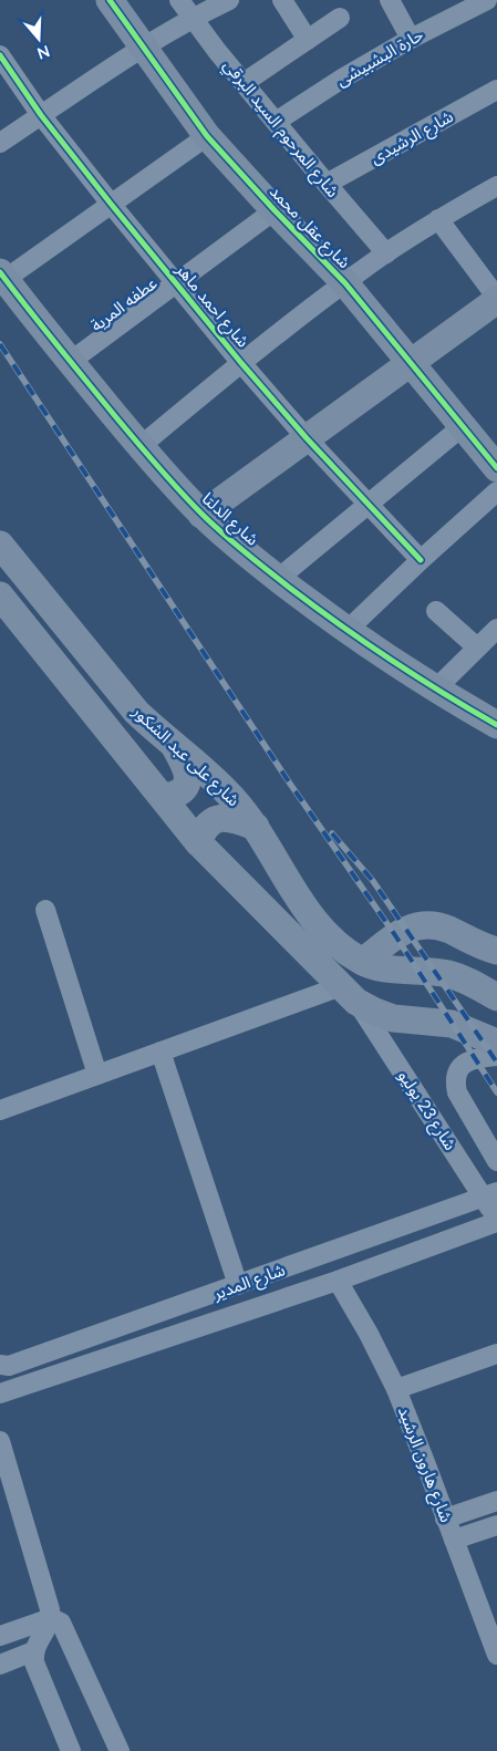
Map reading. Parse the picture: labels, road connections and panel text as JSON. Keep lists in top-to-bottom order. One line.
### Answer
{"streets":{"street":["حارة البشبيشى","شارع المرحوم السيد البرقي","شارع الرشيدى","شارع عقل محمد","عطفه المرية","شارع احمد ماهر","شارع الدلتا","شارع على عبد الشكور","شارع 23 يوليو","شارع المدير","شارع هارون الرشيد"]},"crossings":[["حارة البشبيشى","شارع المرحوم السيد البرقي"],["شارع المرحوم السيد البرقي","شارع الرشيدى"],["شارع عقل محمد","عطفه المرية"],["عطفه المرية","شارع احمد ماهر"],["عطفه المرية","شارع الدلتا"],["شارع على عبد الشكور","شارع 23 يوليو"],["شارع 23 يوليو","شارع المدير"],["شارع المدير","شارع هارون الرشيد"]],"north":"bottom"}
